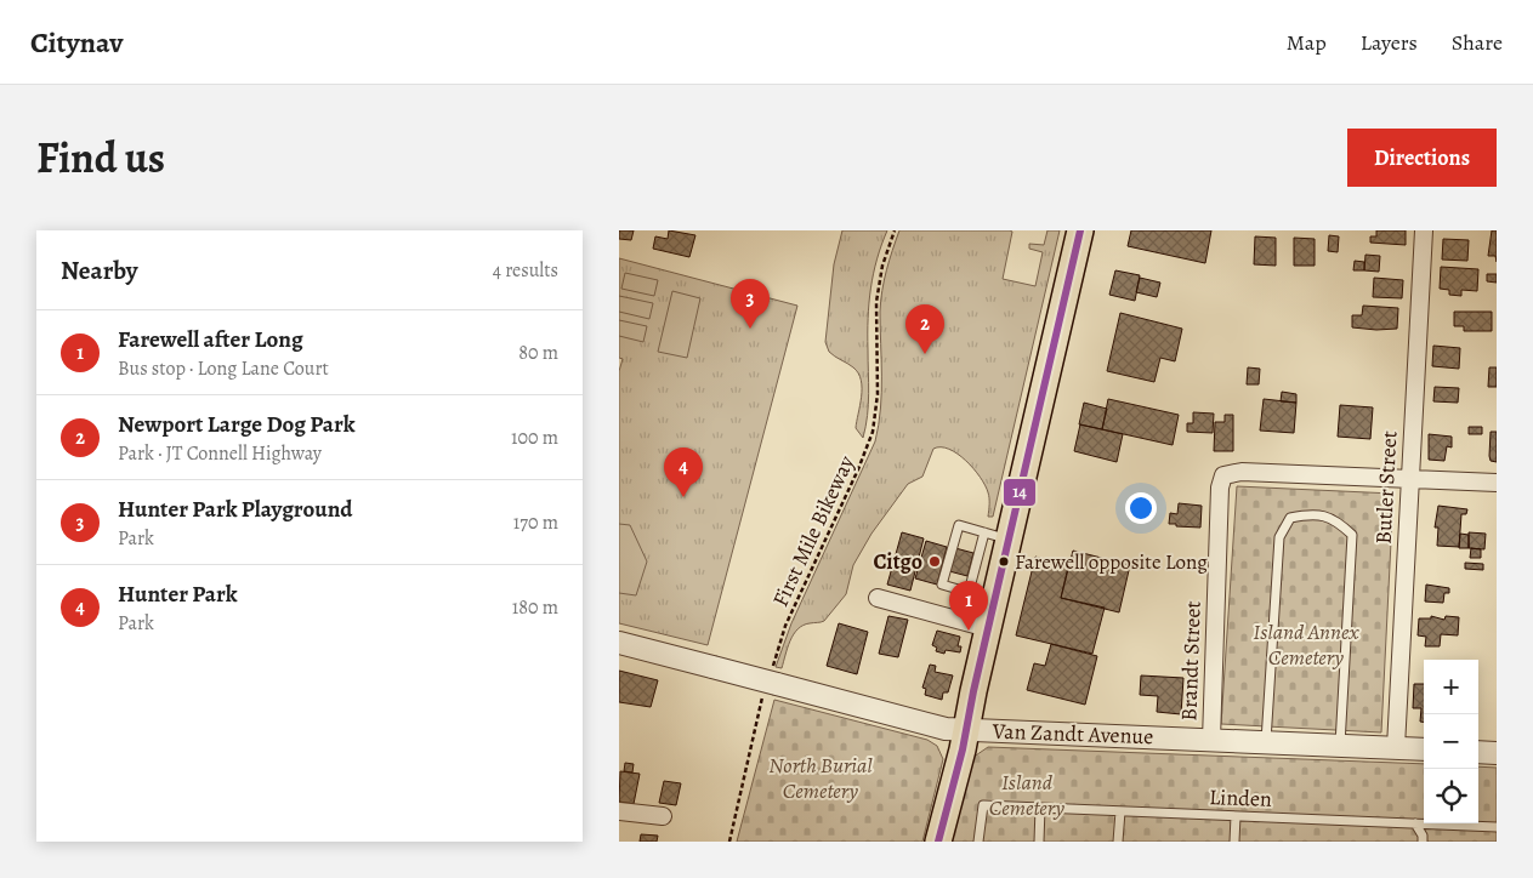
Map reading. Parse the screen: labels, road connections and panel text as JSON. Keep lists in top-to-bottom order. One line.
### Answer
{"streets":{"street":["Butler Street","Brandt Street","Van Zandt Avenue"],"lane":["Linden"],"path":["First Mile Bikeway"]},"crossings":[["Butler Street","Brandt Street"],["Butler Street","Van Zandt Avenue"],["First Mile Bikeway","Van Zandt Avenue"],["Brandt Street","Van Zandt Avenue"]],"parks":["Island Annex Cemetery","North Burial Cemetery","Island Cemetery"],"places":["Citgo","Farewell opposite Long"],"lines":["transit line 14"],"page":{"header":"Citynav","nav":["Map","Layers","Share"],"title":"Find us","buttons":"Directions","heading":["Nearby","4 results"],"pins":["3","2","4","1"],"list":[{"mark":"1","name":"Farewell after Long","note":"Bus stop · Long Lane Court","value":"80 m"},{"mark":"2","name":"Newport Large Dog Park","note":"Park · JT Connell Highway","value":"100 m"},{"mark":"3","name":"Hunter Park Playground","note":"Park","value":"170 m"},{"mark":"4","name":"Hunter Park","note":"Park","value":"180 m"}],"map_buttons":["+","−"]}}
